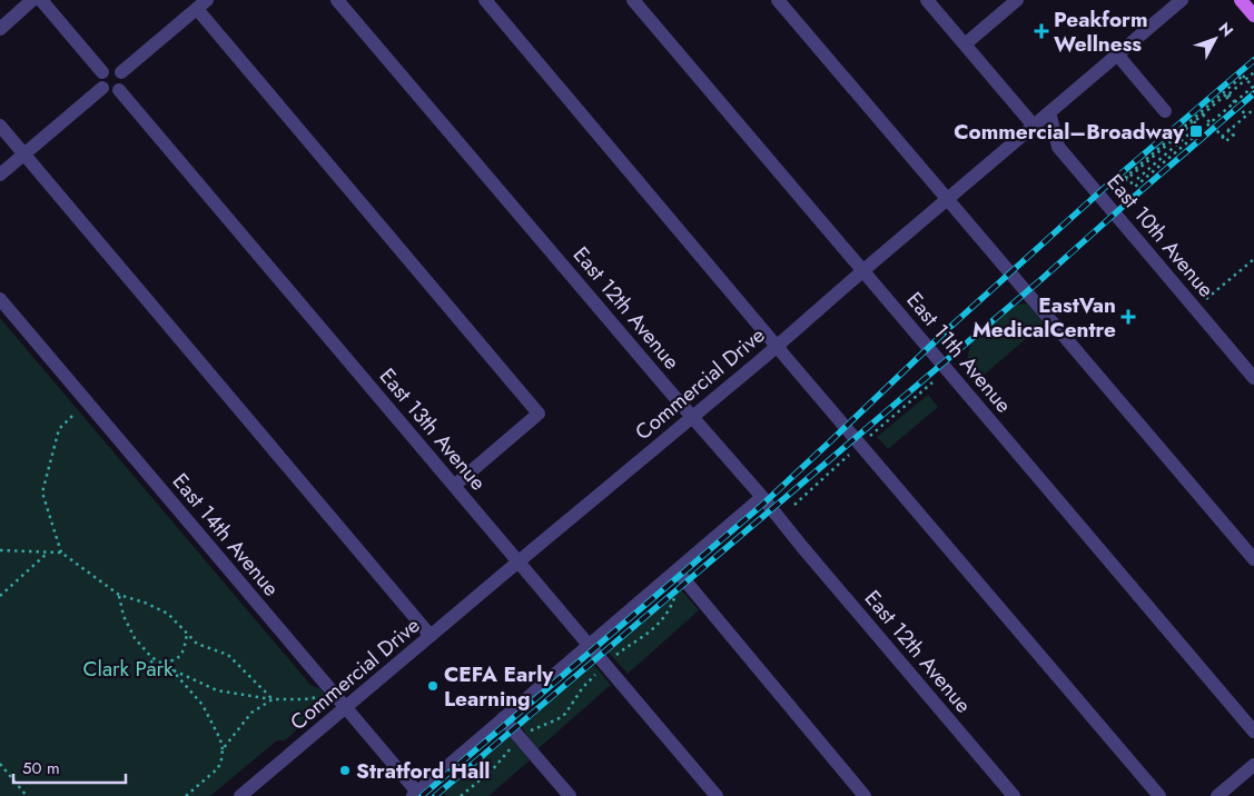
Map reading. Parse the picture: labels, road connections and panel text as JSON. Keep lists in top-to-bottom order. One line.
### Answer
{"streets":{"street":["East 10th Avenue","East 12th Avenue","East 11th Avenue","Commercial Drive","East 13th Avenue","East 14th Avenue"]},"crossings":[["East 10th Avenue","Commercial Drive"],["East 12th Avenue","Commercial Drive"],["East 11th Avenue","Commercial Drive"],["Commercial Drive","East 13th Avenue"],["Commercial Drive","East 14th Avenue"]],"parks":["Clark Park"],"places":{"health":["Peakform Wellness","EastVan MedicalCentre"],"transit":["Commercial–Broadway"],"other":["CEFA Early Learning","Stratford Hall"]},"scale_bar":"50 m","north":"top right"}
